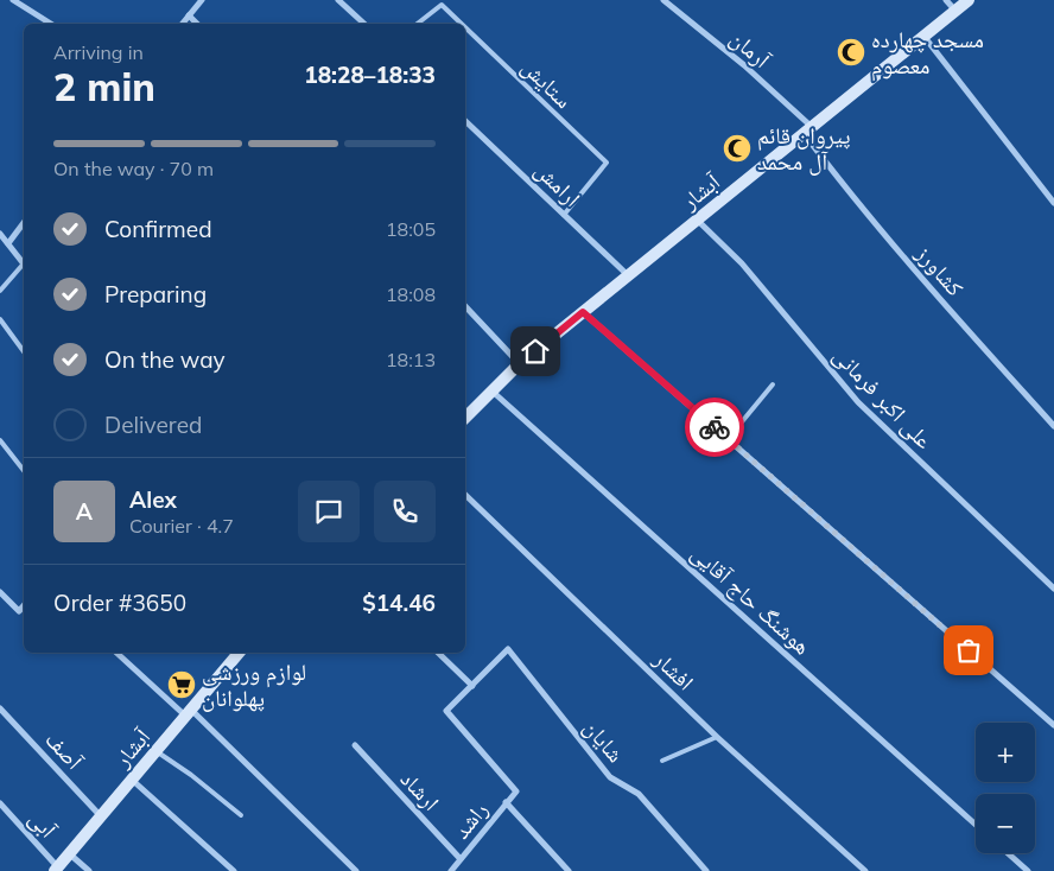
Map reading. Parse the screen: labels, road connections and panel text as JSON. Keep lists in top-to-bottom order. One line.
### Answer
{"streets":{"street":["آرمان","ارامش","آبشار","کشاورز","علی اکبر فرمانی","هوشنگ حاج آقایی","افشار","شایان","آصف","ارشاد","راشد","آبی"],"lane":["ستایش"]},"crossings":[["آرمان","آبشار"],["آرمان","کشاورز"],["ستایش","ارامش"],["ارامش","آبشار"],["آبشار","کشاورز"],["آبشار","علی اکبر فرمانی"],["آبشار","هوشنگ حاج آقایی"],["آبشار","آصف"],["آبشار","آبی"],["شایان","راشد"],["ارشاد","راشد"]],"places":{"mosque":["مسجد چهارده معصوم","پیروان قائم آل محمد"],"supermarket":["لوازم ورزشی پهلوانان"]},"page":{"heading":["2 min","Arriving in","18:28–18:33"],"panel":["Alex","Courier · 4.7","Order #3650","$14.46"],"bar":"On the way · 70 m","list":[["Confirmed","18:05"],["Preparing","18:08"],["On the way","18:13"],"Delivered"],"round":"A","map_buttons":["+","−"]}}
